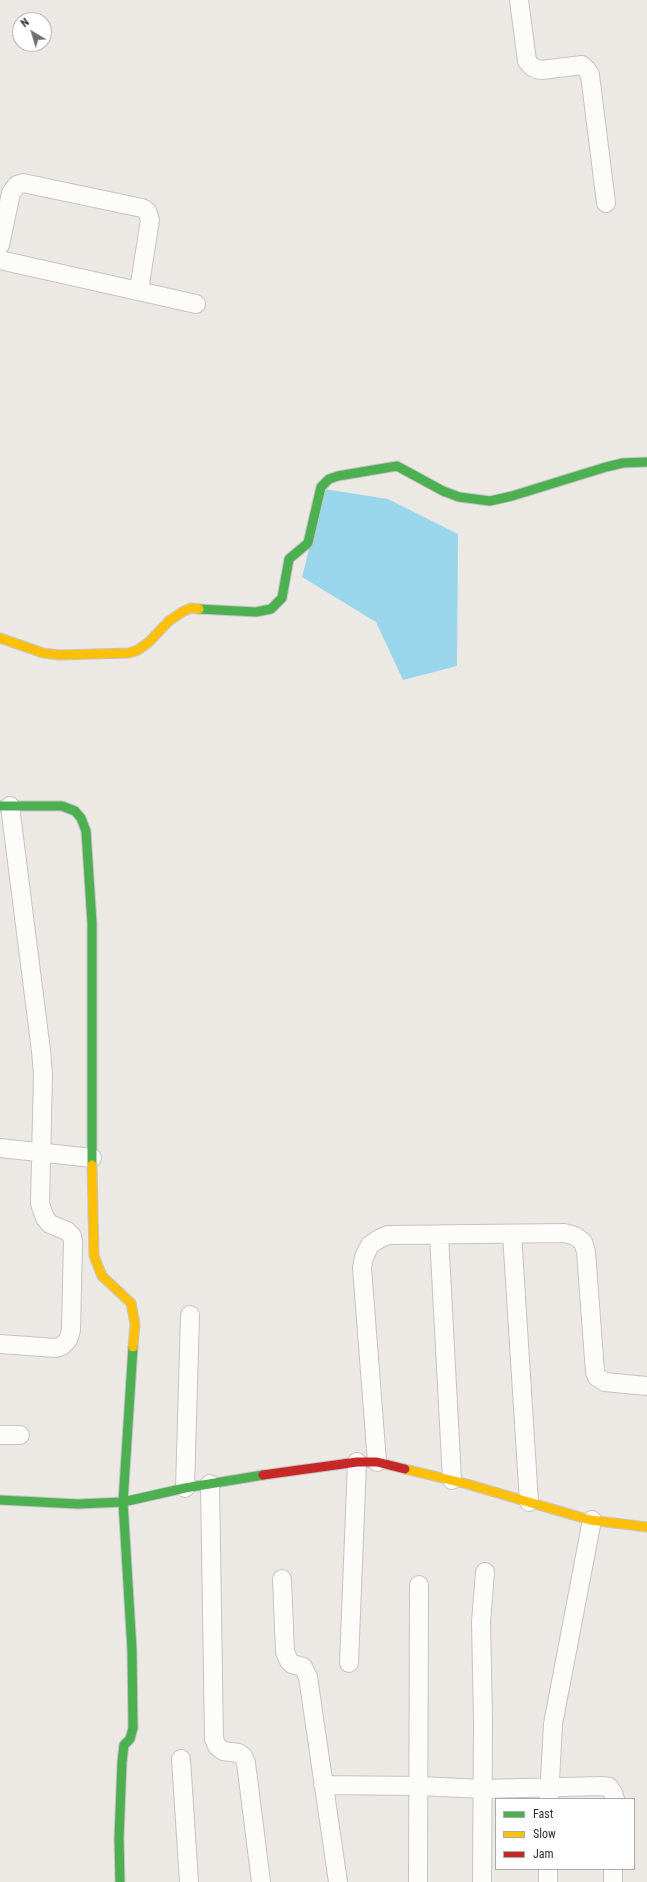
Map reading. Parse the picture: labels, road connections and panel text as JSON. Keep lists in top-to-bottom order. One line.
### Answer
{"legend":["Fast","Slow","Jam"],"north":"top left"}
